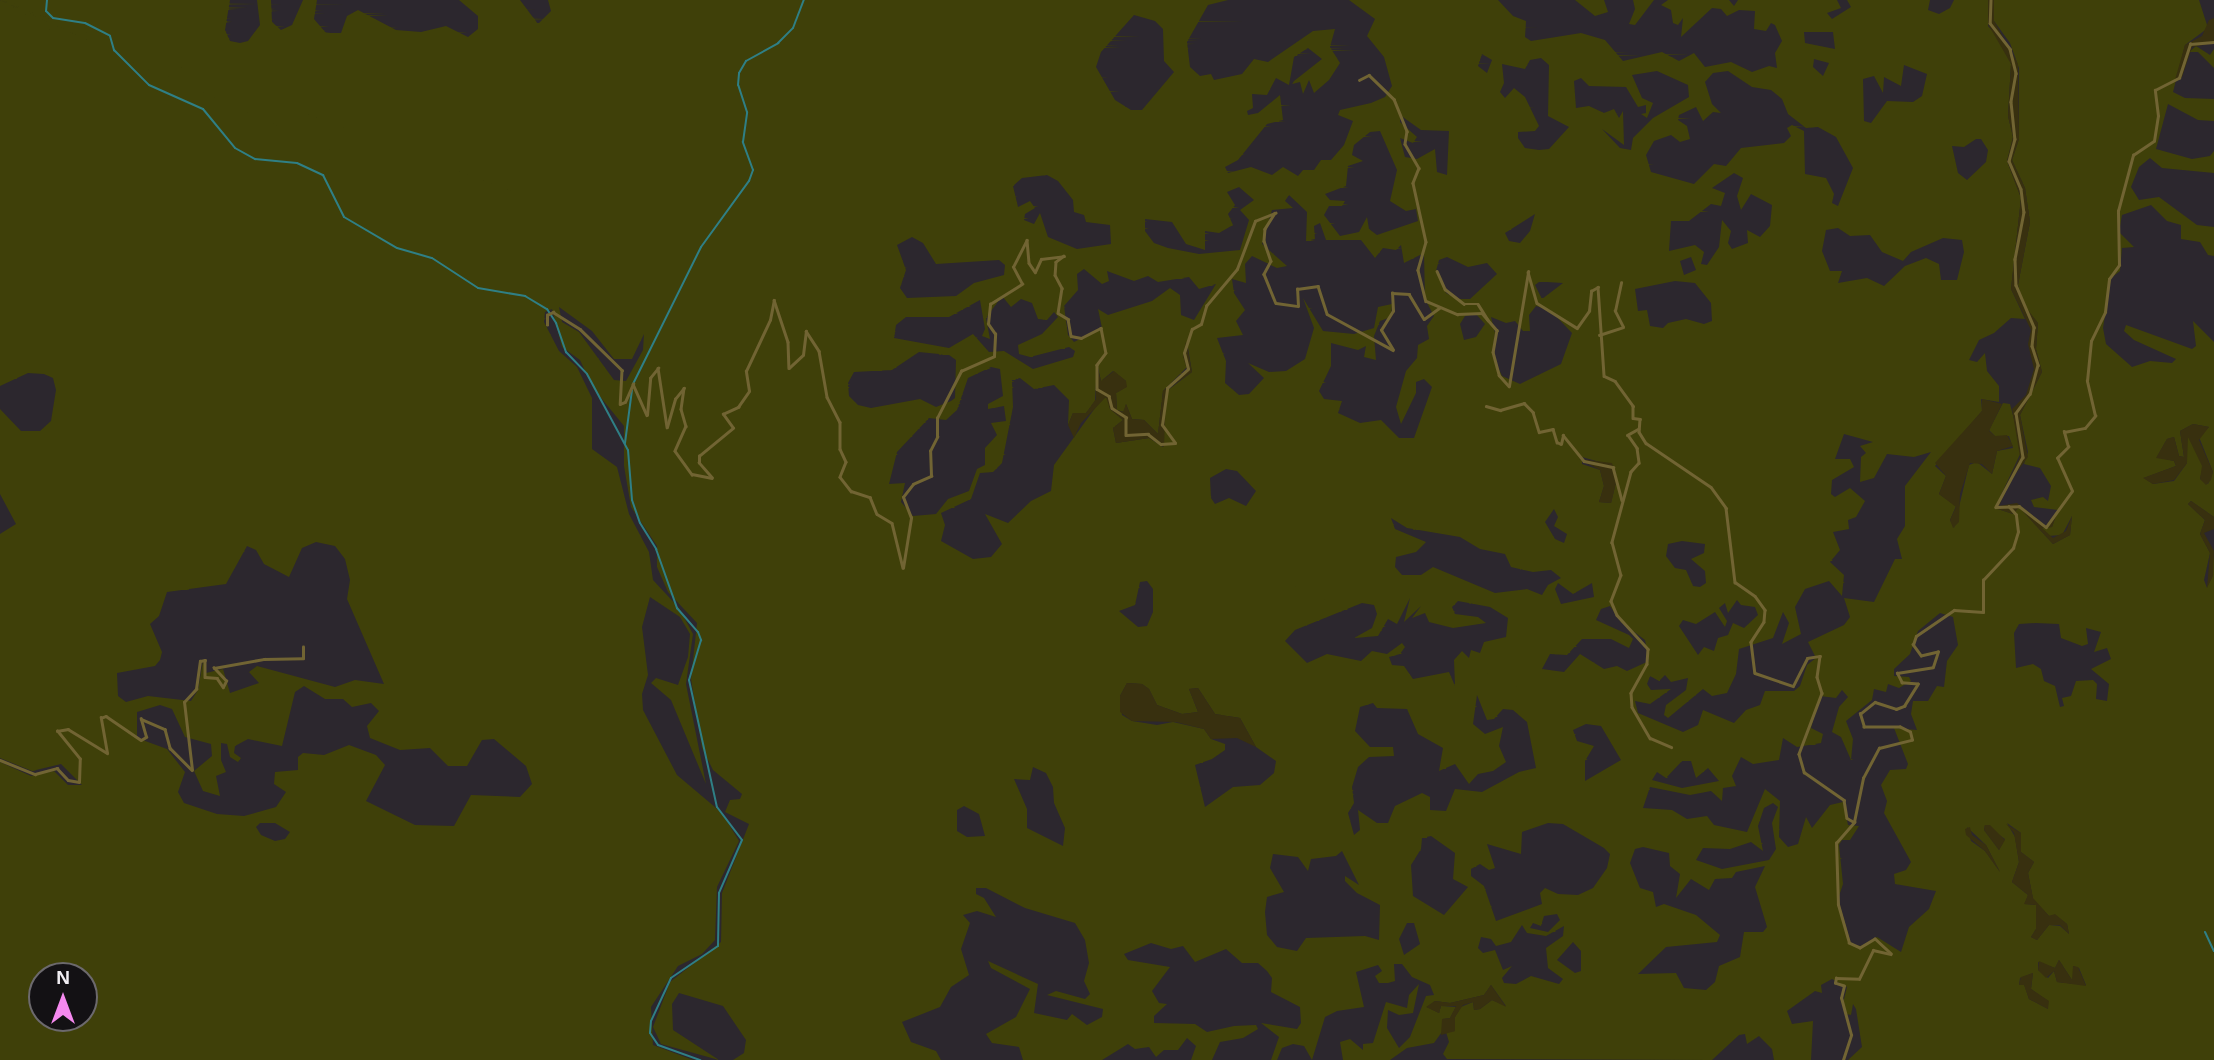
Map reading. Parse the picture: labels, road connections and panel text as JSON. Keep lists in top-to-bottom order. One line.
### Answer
{"north":"top"}
